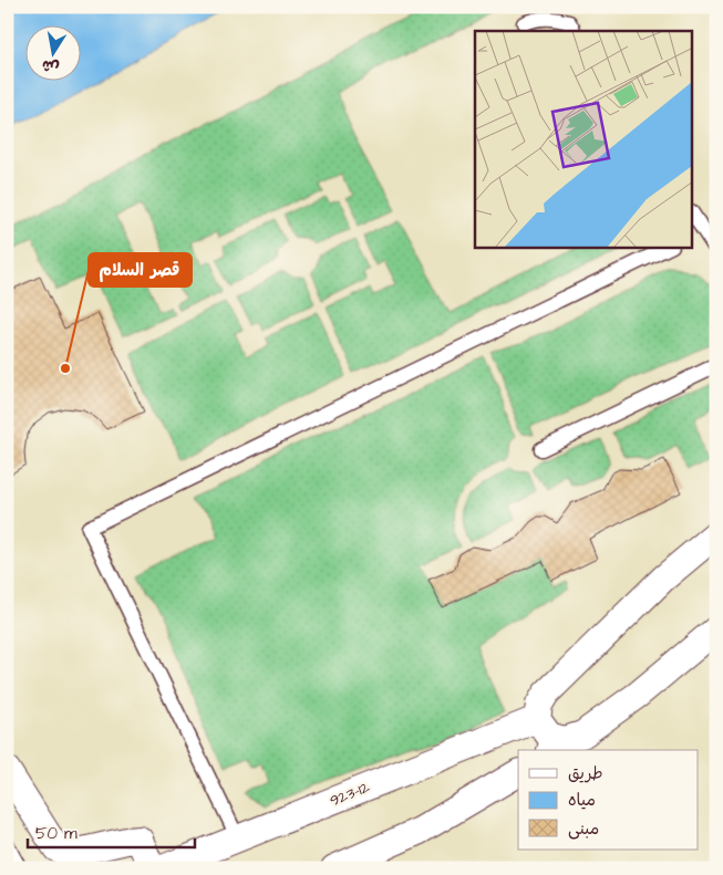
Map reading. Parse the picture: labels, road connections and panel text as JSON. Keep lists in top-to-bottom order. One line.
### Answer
{"streets":{"street":["923-12"]},"places":["قصر السلام"],"legend":["طريق","مياه","مبنى"],"scale_bar":"50 m","north":"bottom"}
